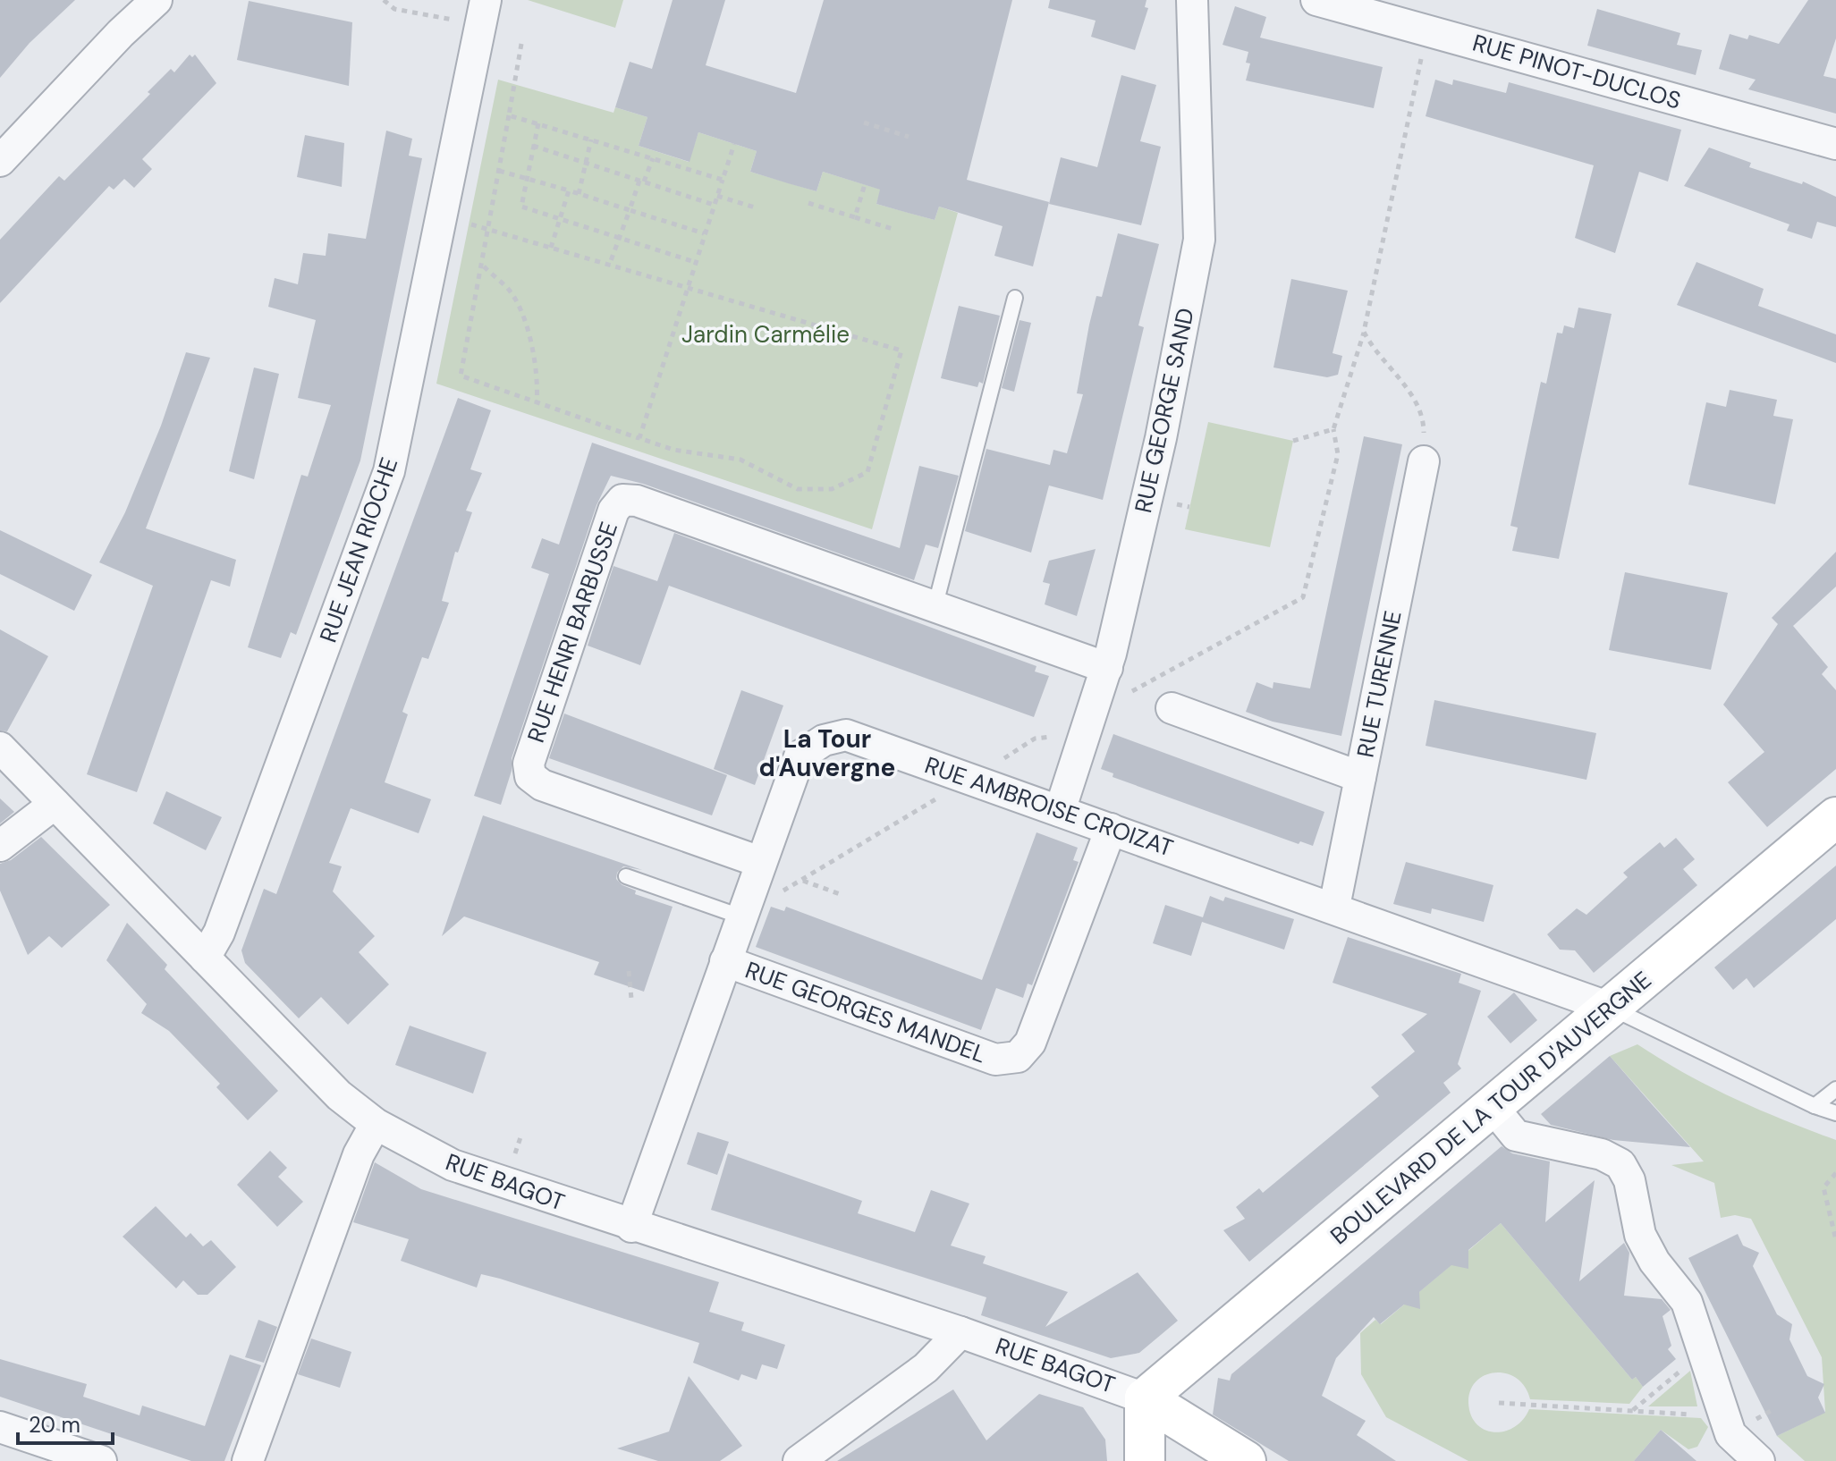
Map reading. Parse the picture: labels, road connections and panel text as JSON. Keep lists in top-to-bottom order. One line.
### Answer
{"streets":{"street":["RUE PINOT-DUCLOS","RUE GEORGE SAND","RUE JEAN RIOCHE","RUE HENRI BARBUSSE","RUE TURENNE","RUE AMBROISE CROIZAT","RUE GEORGES MANDEL","BOULEVARD DE LA TOUR D'AUVERGNE","RUE BAGOT"]},"crossings":[["RUE GEORGE SAND","RUE HENRI BARBUSSE"],["RUE GEORGE SAND","RUE AMBROISE CROIZAT"],["RUE JEAN RIOCHE","RUE BAGOT"],["RUE HENRI BARBUSSE","RUE AMBROISE CROIZAT"],["RUE TURENNE","RUE AMBROISE CROIZAT"],["RUE AMBROISE CROIZAT","RUE GEORGES MANDEL"],["RUE AMBROISE CROIZAT","BOULEVARD DE LA TOUR D'AUVERGNE"],["RUE AMBROISE CROIZAT","RUE BAGOT"],["BOULEVARD DE LA TOUR D'AUVERGNE","RUE BAGOT"]],"districts":["La Tour d'Auvergne"],"parks":["Jardin Carmélie"],"scale_bar":"20 m"}
